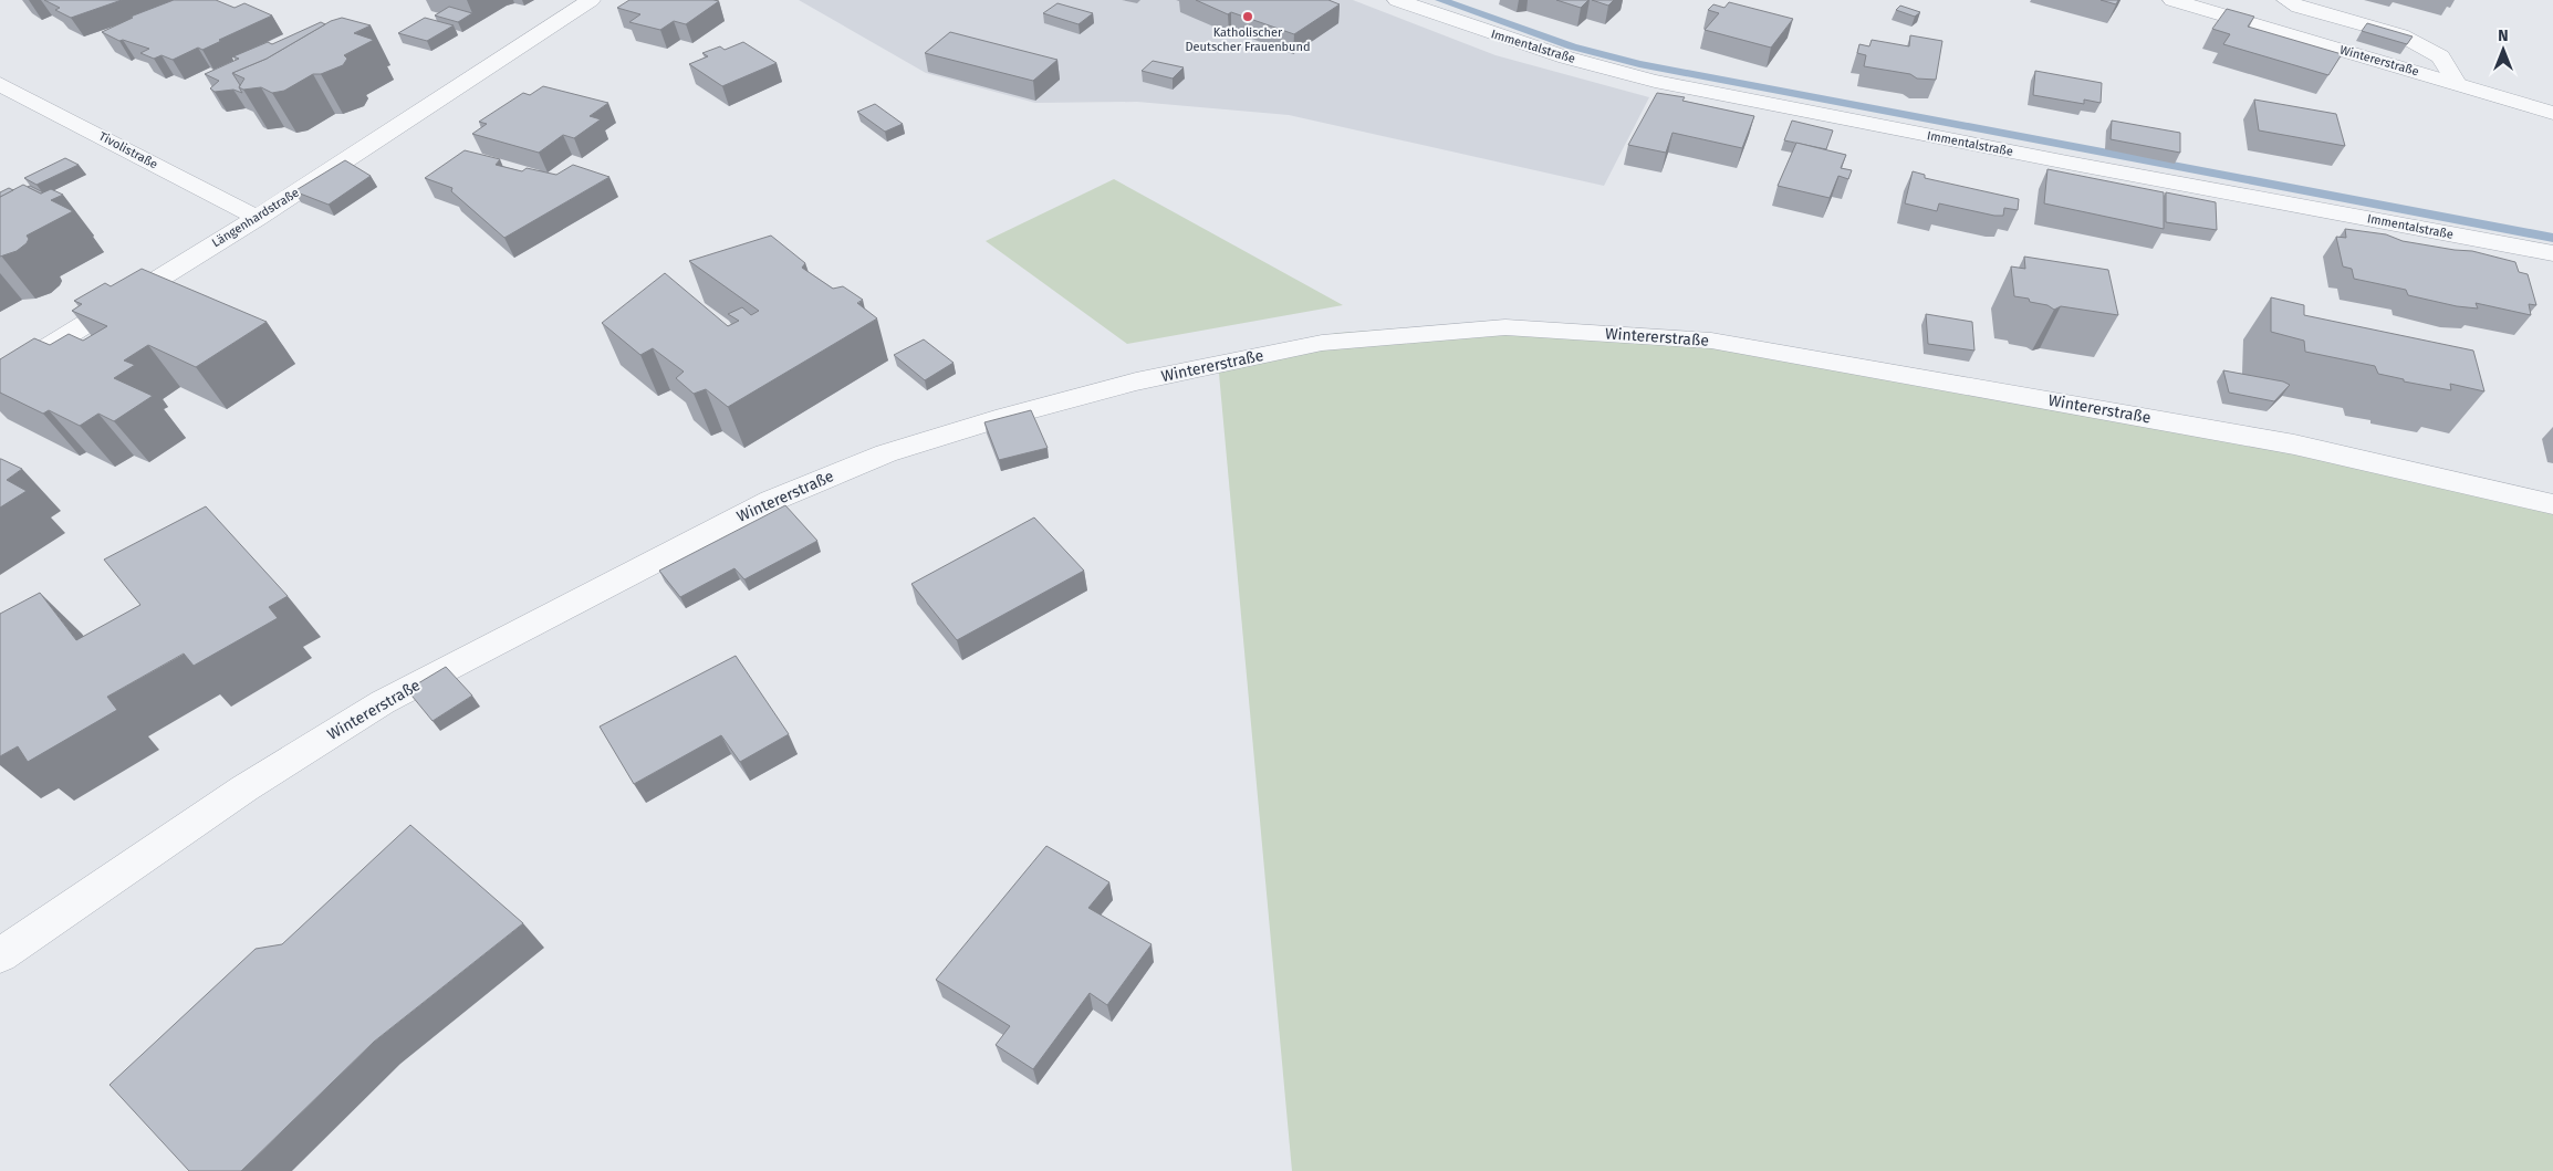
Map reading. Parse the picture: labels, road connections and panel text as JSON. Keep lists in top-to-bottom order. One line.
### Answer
{"streets":{"street":["Immentalstraße","Wintererstraße","Tivolistraße","Längenhardstraße"]},"crossings":[["Tivolistraße","Längenhardstraße"]],"places":["Katholischer Deutscher Frauenbund"],"north":"top"}
